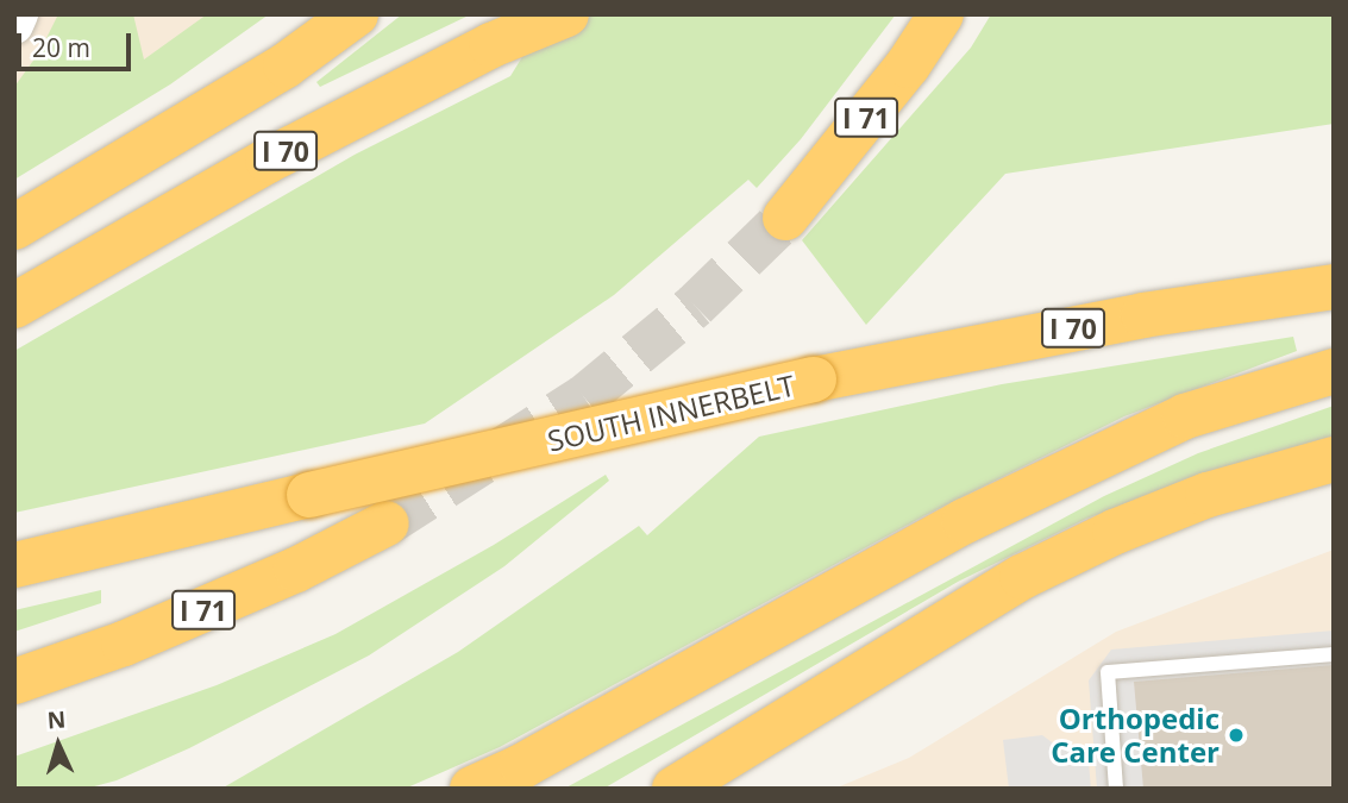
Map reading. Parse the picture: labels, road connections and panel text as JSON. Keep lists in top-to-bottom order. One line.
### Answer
{"streets":{"highway":["I 71","I 70","SOUTH INNERBELT"]},"places":["Orthopedic Care Center"],"scale_bar":"20 m","north":"top"}
